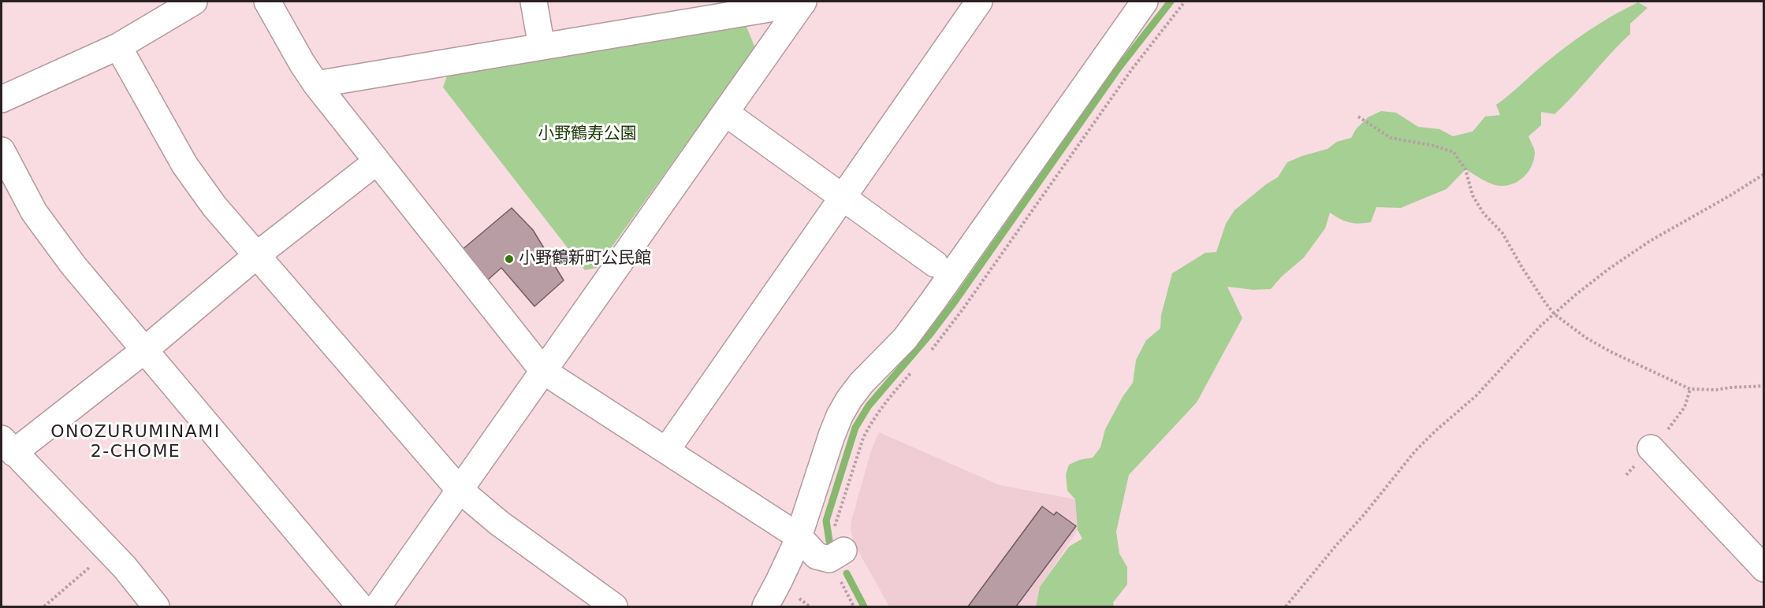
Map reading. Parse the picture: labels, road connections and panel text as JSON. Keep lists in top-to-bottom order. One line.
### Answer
{"districts":["ONOZURUMINAMI 2-CHOME"],"parks":["小野鶴寿公園"],"places":["小野鶴新町公民館"]}
